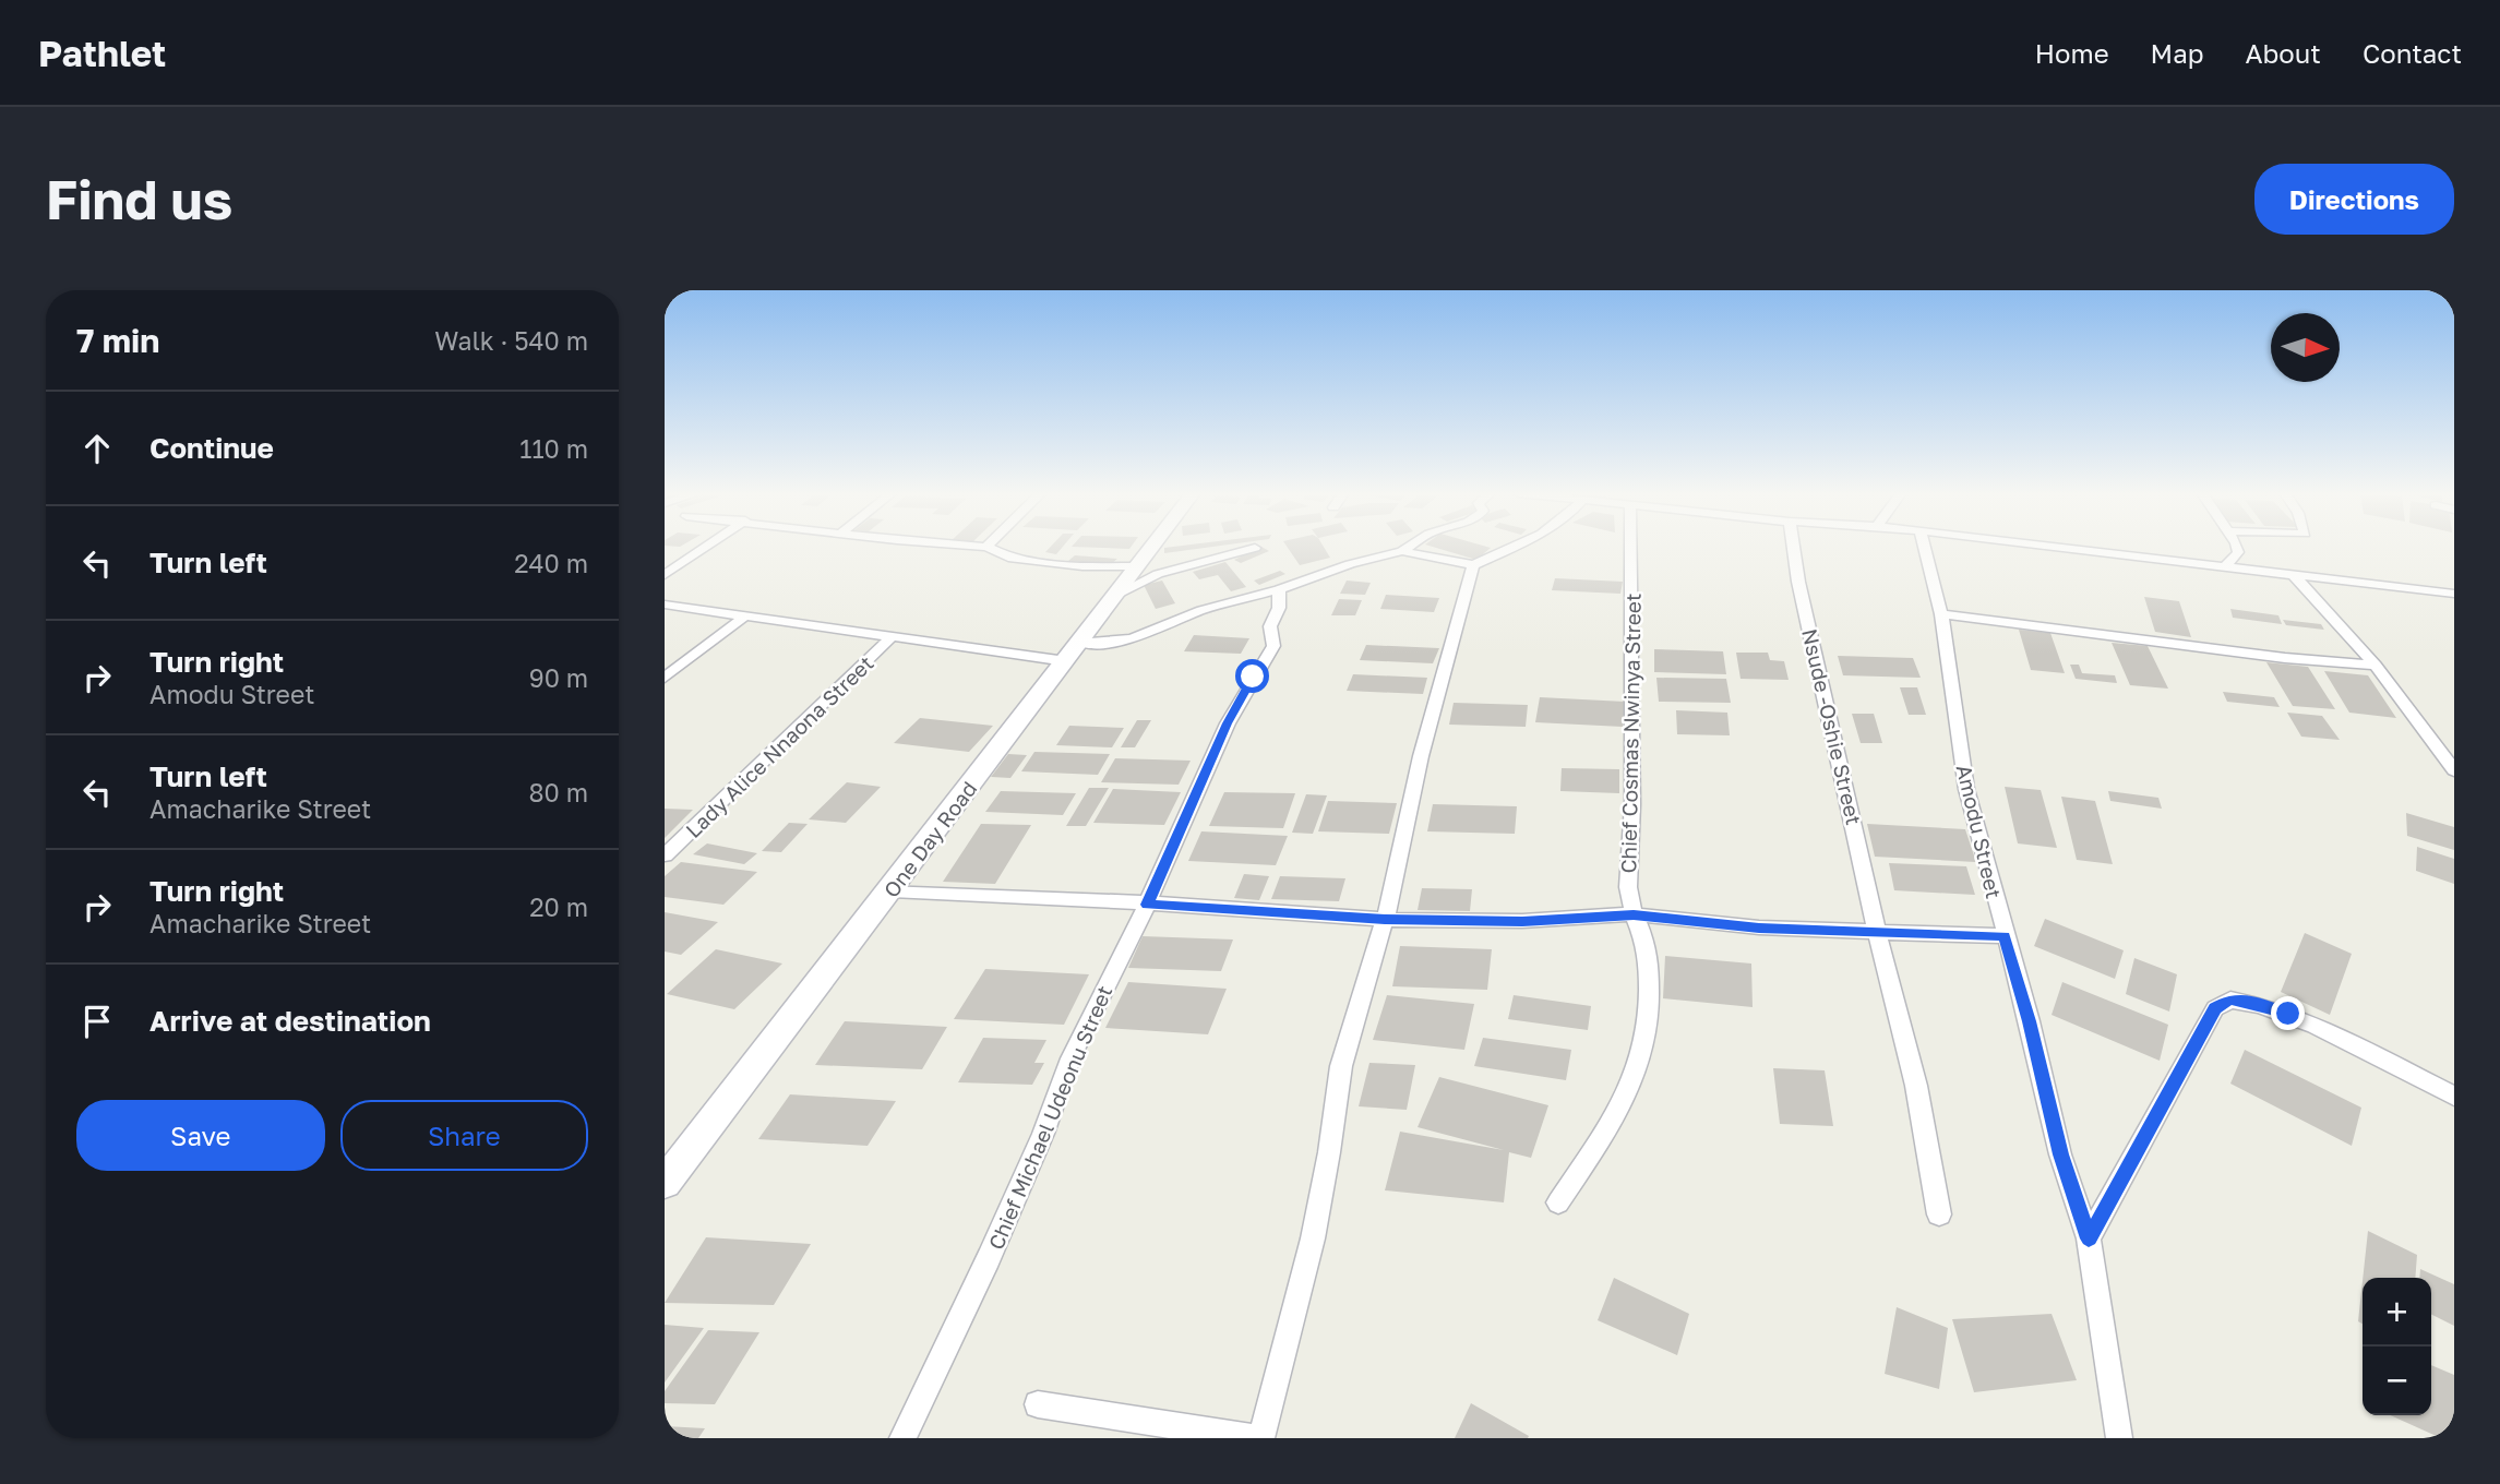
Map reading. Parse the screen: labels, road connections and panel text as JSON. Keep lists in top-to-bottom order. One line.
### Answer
{"streets":{"main road":["One Day Road"],"street":["Nsude -Oshie Street","Chief Cosmas Nwinya Street","Lady Alice Nnaona Street","Amodu Street","Chief Michael Udeonu Street"]},"north":"right","page":{"header":"Pathlet","nav":["Home","Map","About","Contact"],"buttons":["Directions",["Save","Share"]],"title":"Find us","heading":["7 min","Walk · 540 m"],"list":[["Continue","110 m"],["Turn left","240 m"],["Turn right","Amodu Street","90 m"],["Turn left","Amacharike Street","80 m"],["Turn right","Amacharike Street","20 m"],"Arrive at destination"],"map_buttons":["+","−"]}}
